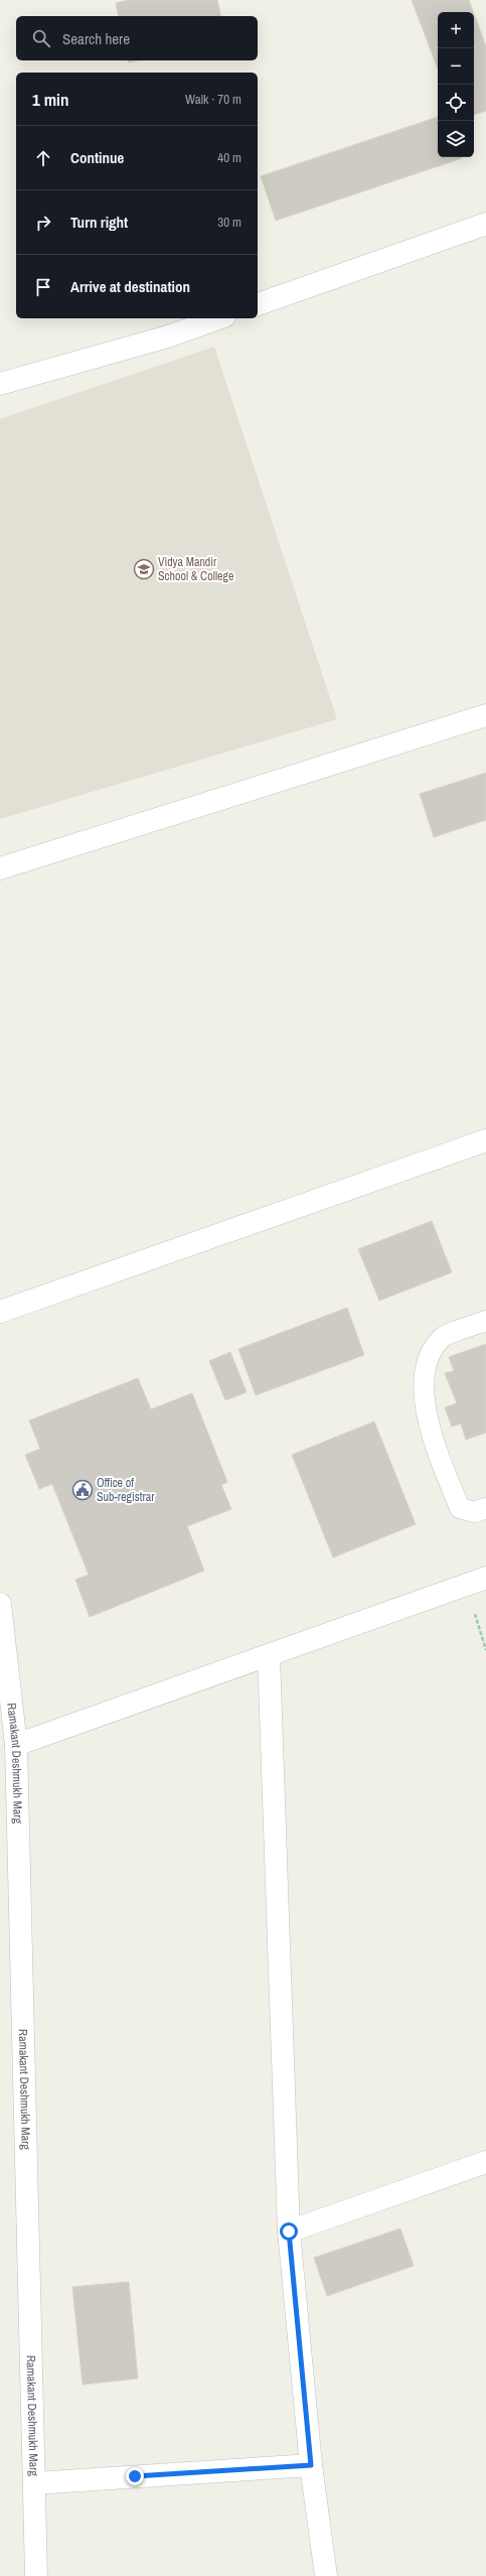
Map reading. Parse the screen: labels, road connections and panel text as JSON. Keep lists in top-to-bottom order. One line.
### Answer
{"streets":{"street":["Ramakant Deshmukh Marg"]},"places":{"school or university":["Vidya Mandir School & College"],"public building":["Office of Sub-registrar"]},"page":{"map_buttons":["+","−"],"search":"Search here","heading":["1 min","Walk · 70 m"],"list":[["Continue","40 m"],["Turn right","30 m"],"Arrive at destination"]}}
